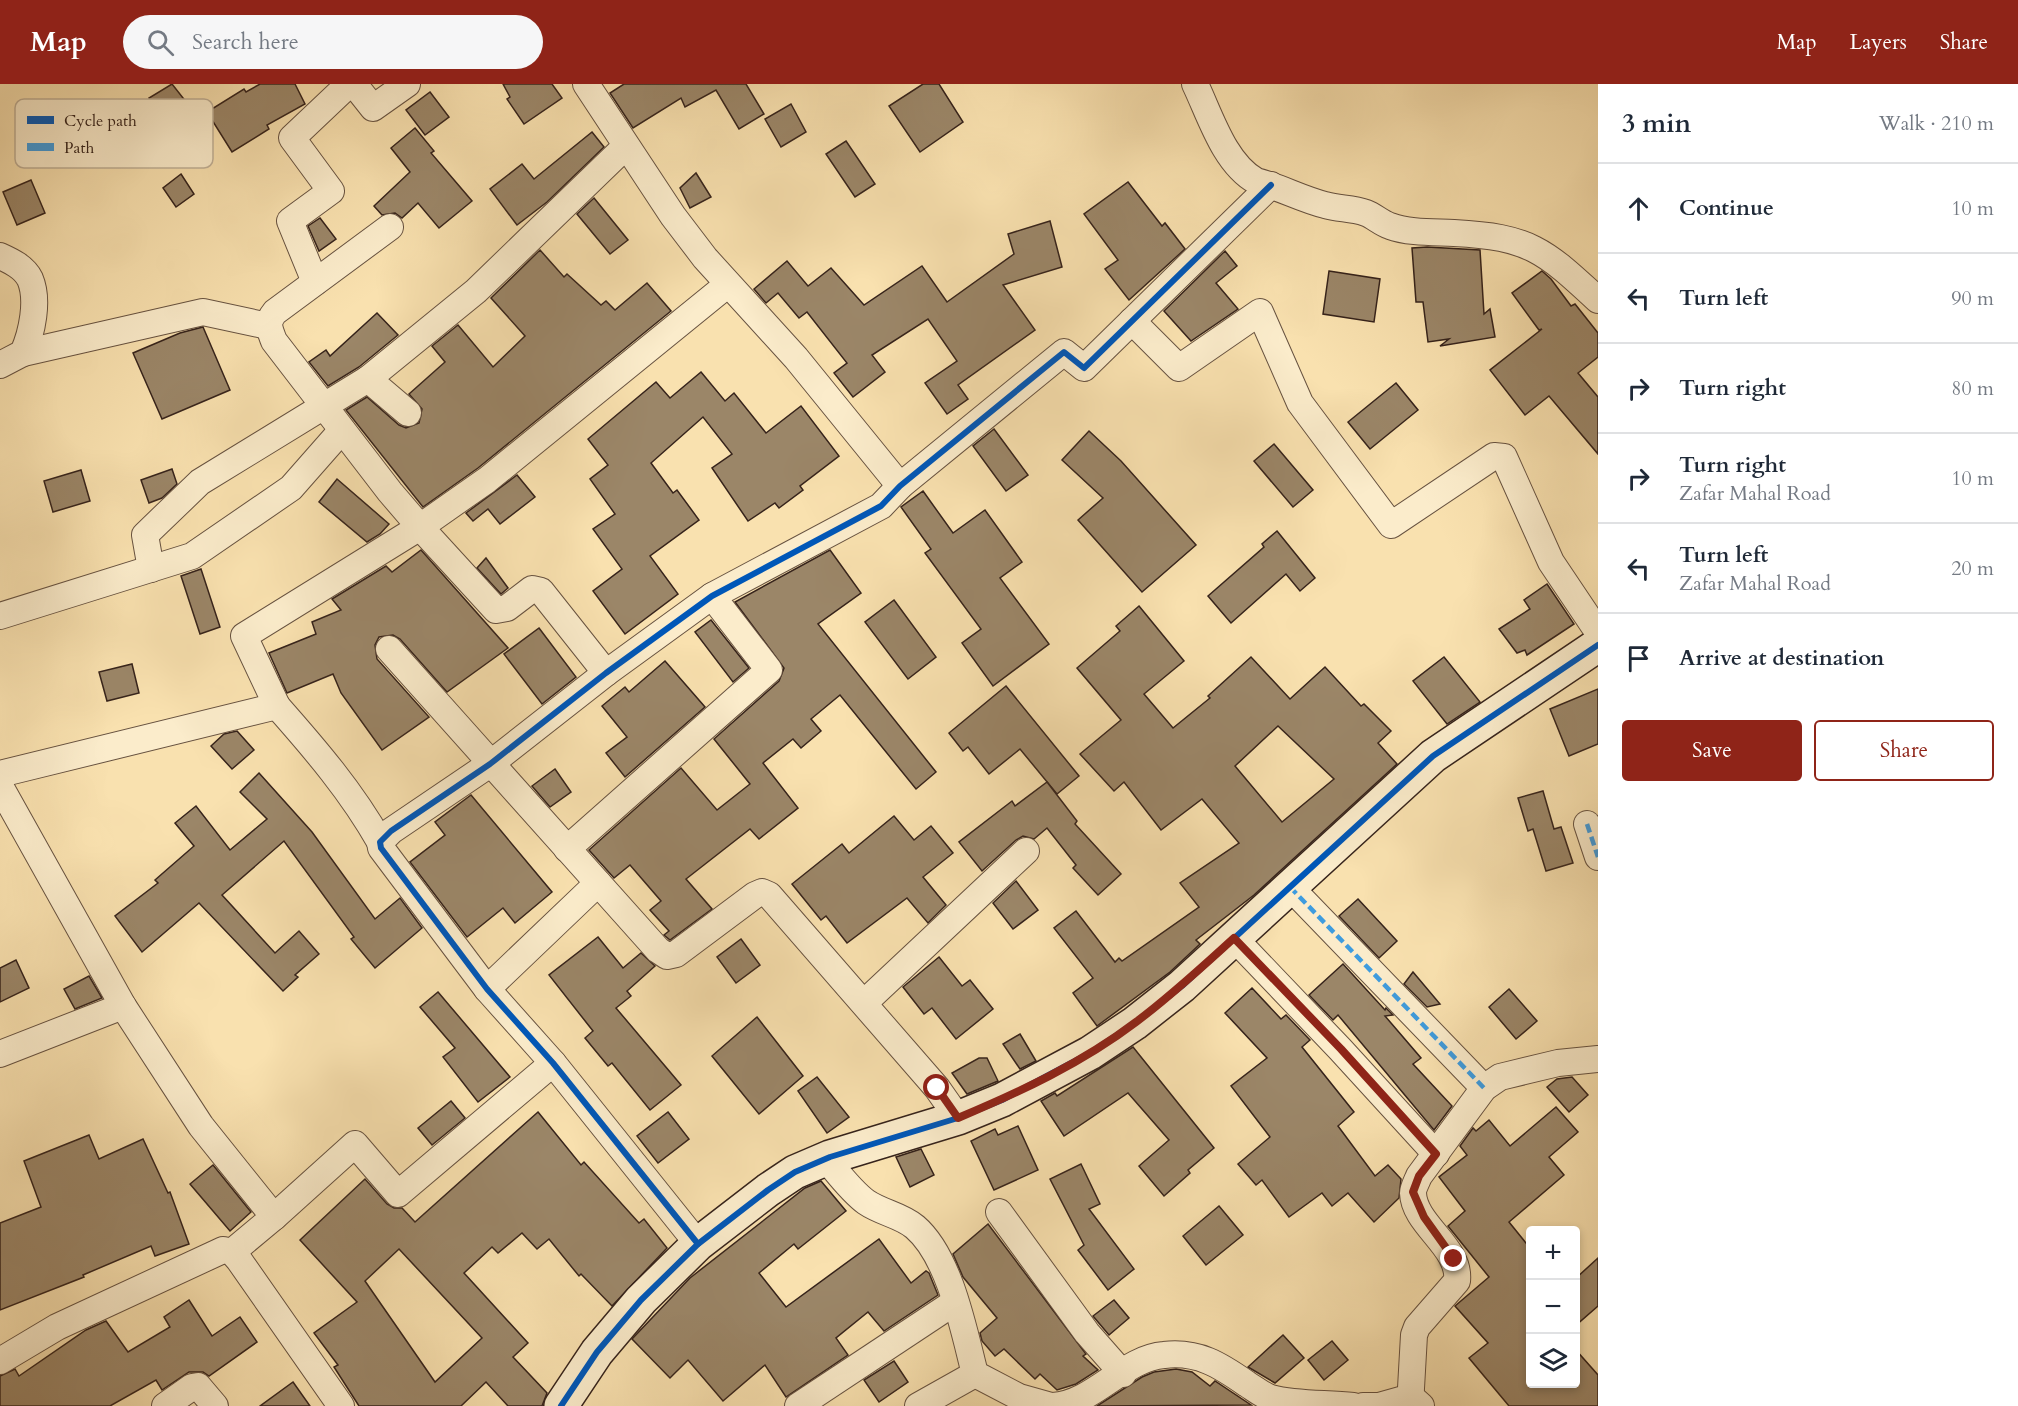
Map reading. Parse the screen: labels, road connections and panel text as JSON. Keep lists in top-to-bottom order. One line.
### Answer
{"legend":["Cycle path","Path"],"page":{"header":"Map","search":"Search here","nav":["Map","Layers","Share"],"heading":["3 min","Walk · 210 m"],"list":[["Continue","10 m"],["Turn left","90 m"],["Turn right","80 m"],["Turn right","Zafar Mahal Road","10 m"],["Turn left","Zafar Mahal Road","20 m"],"Arrive at destination"],"buttons":["Save","Share"],"map_buttons":["+","−"]}}
